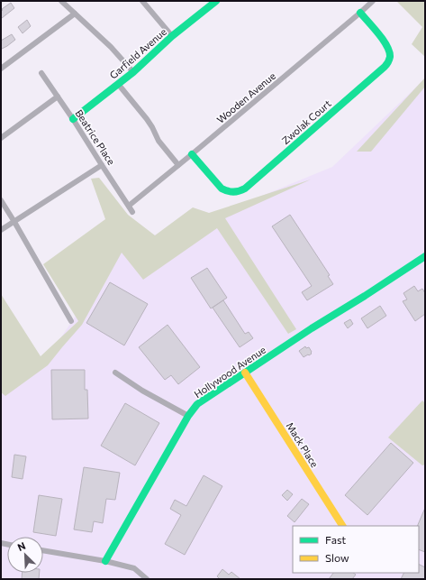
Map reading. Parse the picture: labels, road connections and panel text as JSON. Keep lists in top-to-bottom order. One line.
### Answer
{"streets":{"street":["Garfield Avenue","Wooden Avenue","Zwolak Court","Beatrice Place","Hollywood Avenue","Mack Place"]},"crossings":[["Garfield Avenue","Beatrice Place"],["Wooden Avenue","Zwolak Court"],["Wooden Avenue","Beatrice Place"],["Hollywood Avenue","Mack Place"]],"legend":["Fast","Slow"],"north":"top left"}
